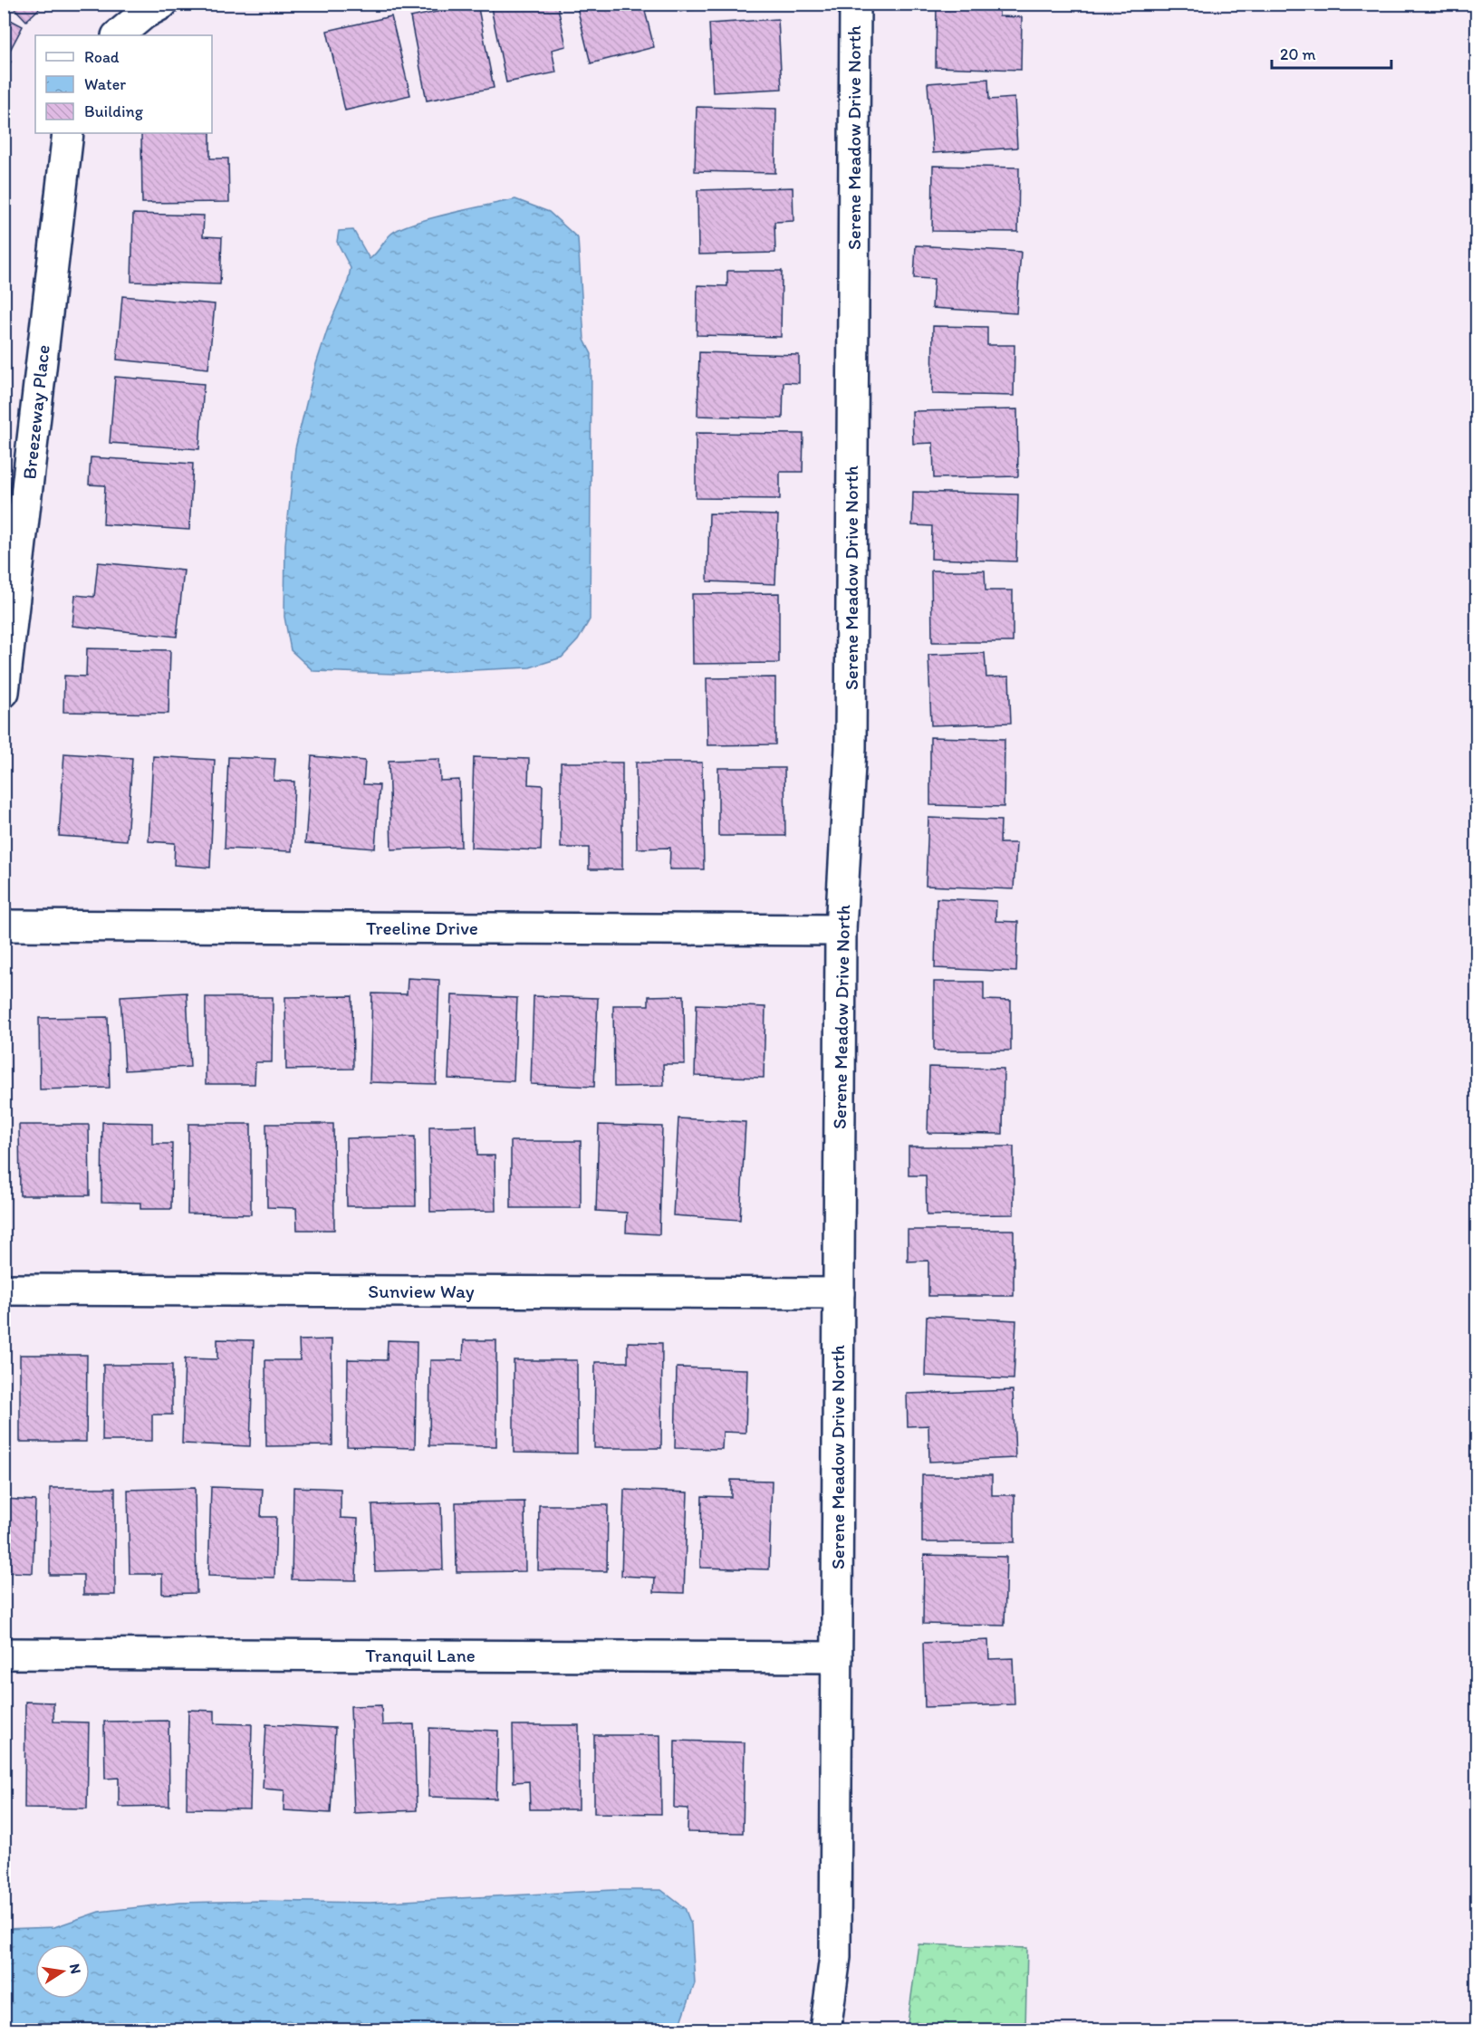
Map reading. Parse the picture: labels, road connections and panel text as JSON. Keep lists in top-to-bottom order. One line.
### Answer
{"streets":{"street":["Serene Meadow Drive North","Breezeway Place","Treeline Drive","Sunview Way","Tranquil Lane"]},"crossings":[["Serene Meadow Drive North","Treeline Drive"],["Serene Meadow Drive North","Sunview Way"],["Serene Meadow Drive North","Tranquil Lane"]],"legend":["Road","Water","Building"],"scale_bar":"20 m","north":"right"}
